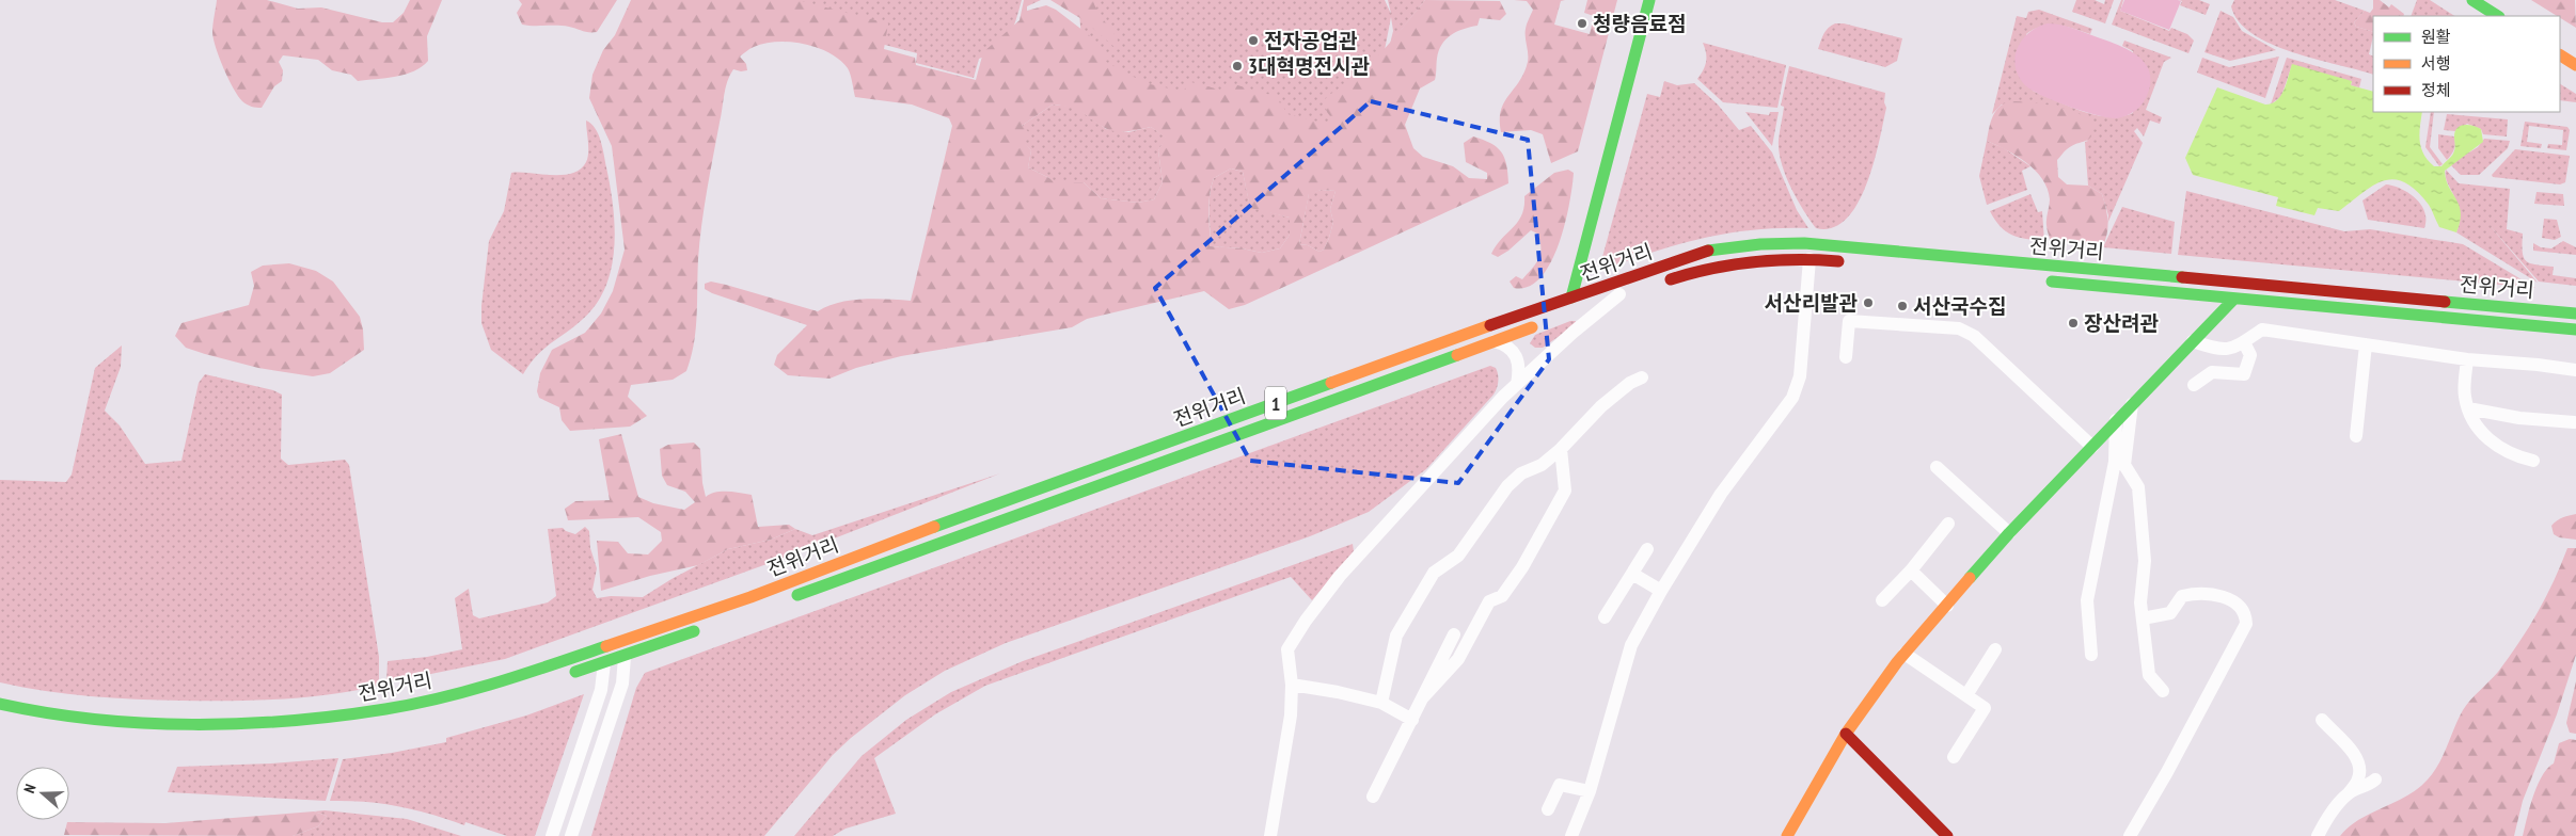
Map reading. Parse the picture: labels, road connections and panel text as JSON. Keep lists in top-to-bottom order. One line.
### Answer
{"streets":{"main road":["전위거리","1"]},"places":["청량음료점","전자공업관","3대혁명전시관","서산리발관","서산국수집","장산려관"],"legend":["원활","서행","정체"],"north":"left"}
